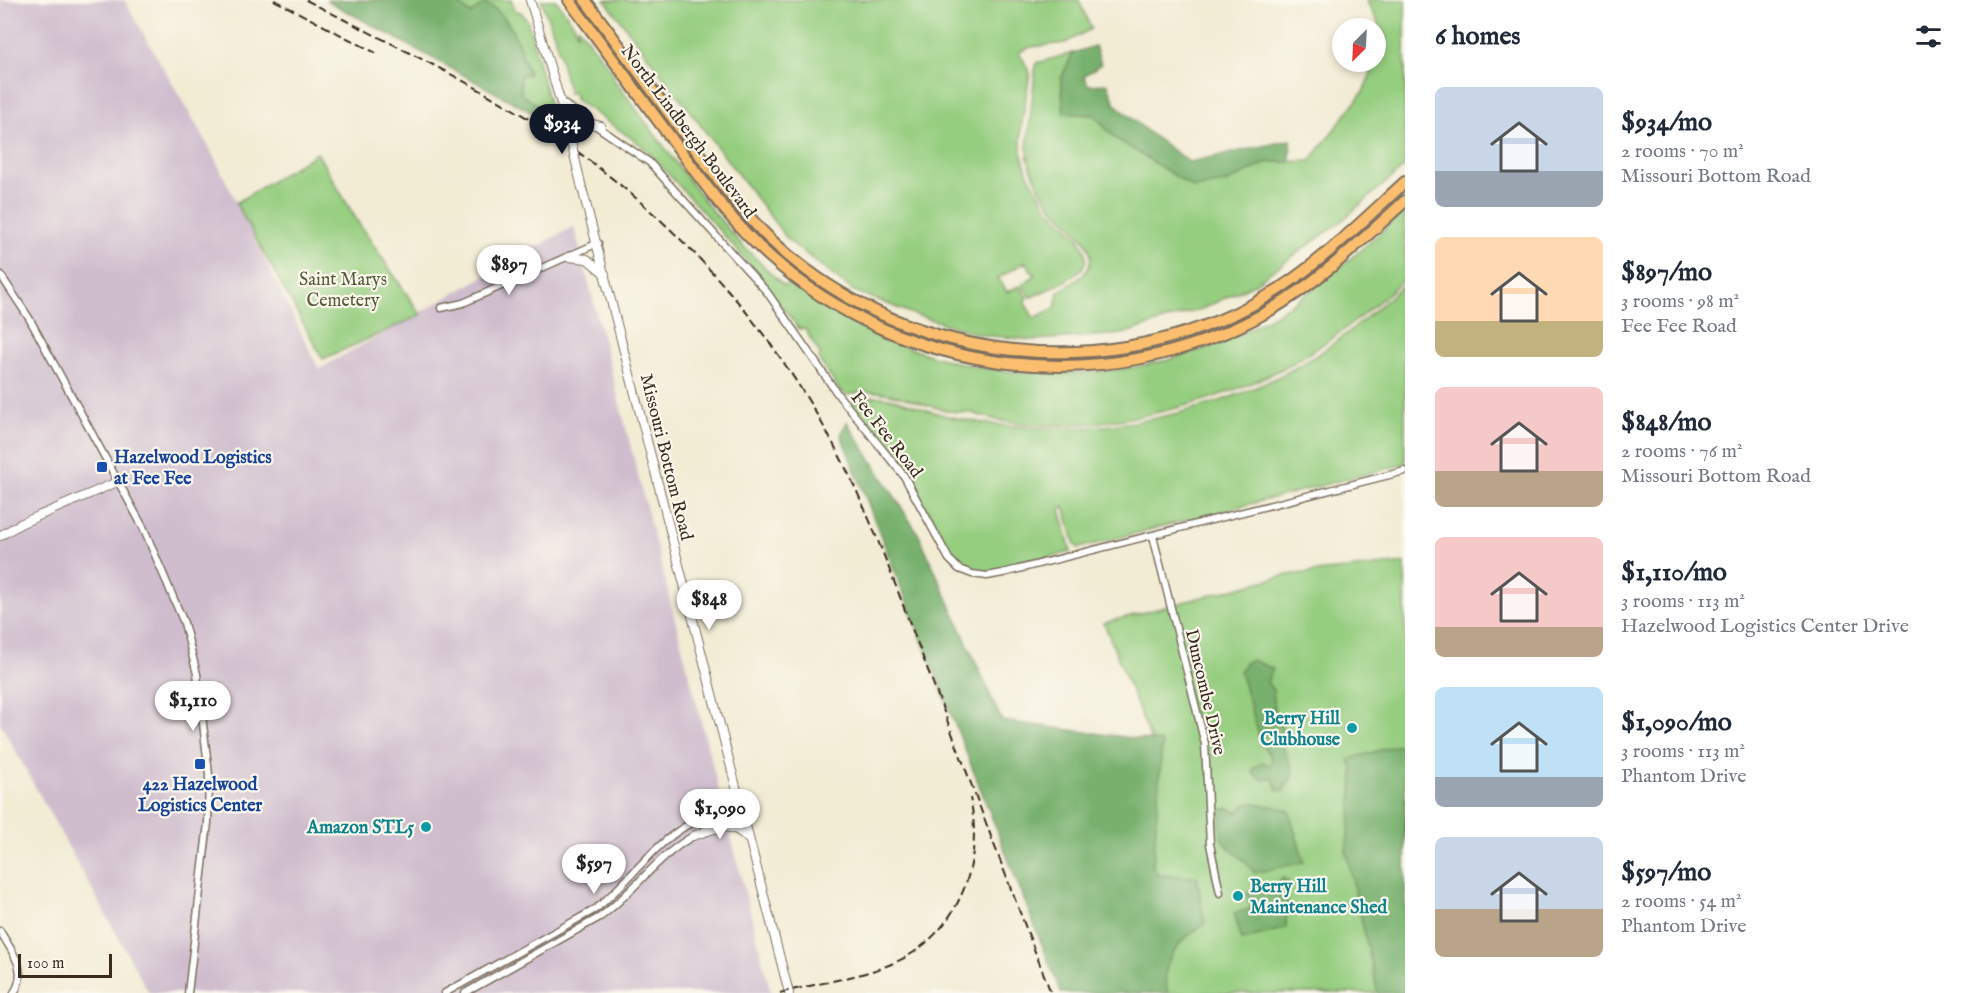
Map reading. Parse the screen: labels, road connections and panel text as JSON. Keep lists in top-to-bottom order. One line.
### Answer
{"streets":{"highway":["North Lindbergh Boulevard"],"street":["Fee Fee Road","Missouri Bottom Road","Duncombe Drive"]},"crossings":[["Fee Fee Road","Missouri Bottom Road"],["Fee Fee Road","Duncombe Drive"]],"parks":["Saint Marys Cemetery"],"places":{"transit":["Hazelwood Logistics at Fee Fee","422 Hazelwood Logistics Center"],"other":["Berry Hill Clubhouse","Amazon STL5","Berry Hill Maintenance Shed"]},"scale_bar":"100 m","north":"bottom left","page":{"heading":"6 homes","list":[{"name":"$934/mo","note":"2 rooms · 70 m² · Missouri Bottom Road"},{"name":"$897/mo","note":"3 rooms · 98 m² · Fee Fee Road"},{"name":"$848/mo","note":"2 rooms · 76 m² · Missouri Bottom Road"},{"name":"$1,110/mo","note":"3 rooms · 113 m² · Hazelwood Logistics Center Drive"},{"name":"$1,090/mo","note":"3 rooms · 113 m² · Phantom Drive"},{"name":"$597/mo","note":"2 rooms · 54 m² · Phantom Drive"}],"price":["$934","$897","$848","$1,110","$1,090","$597"],"scale":"100 m"}}
